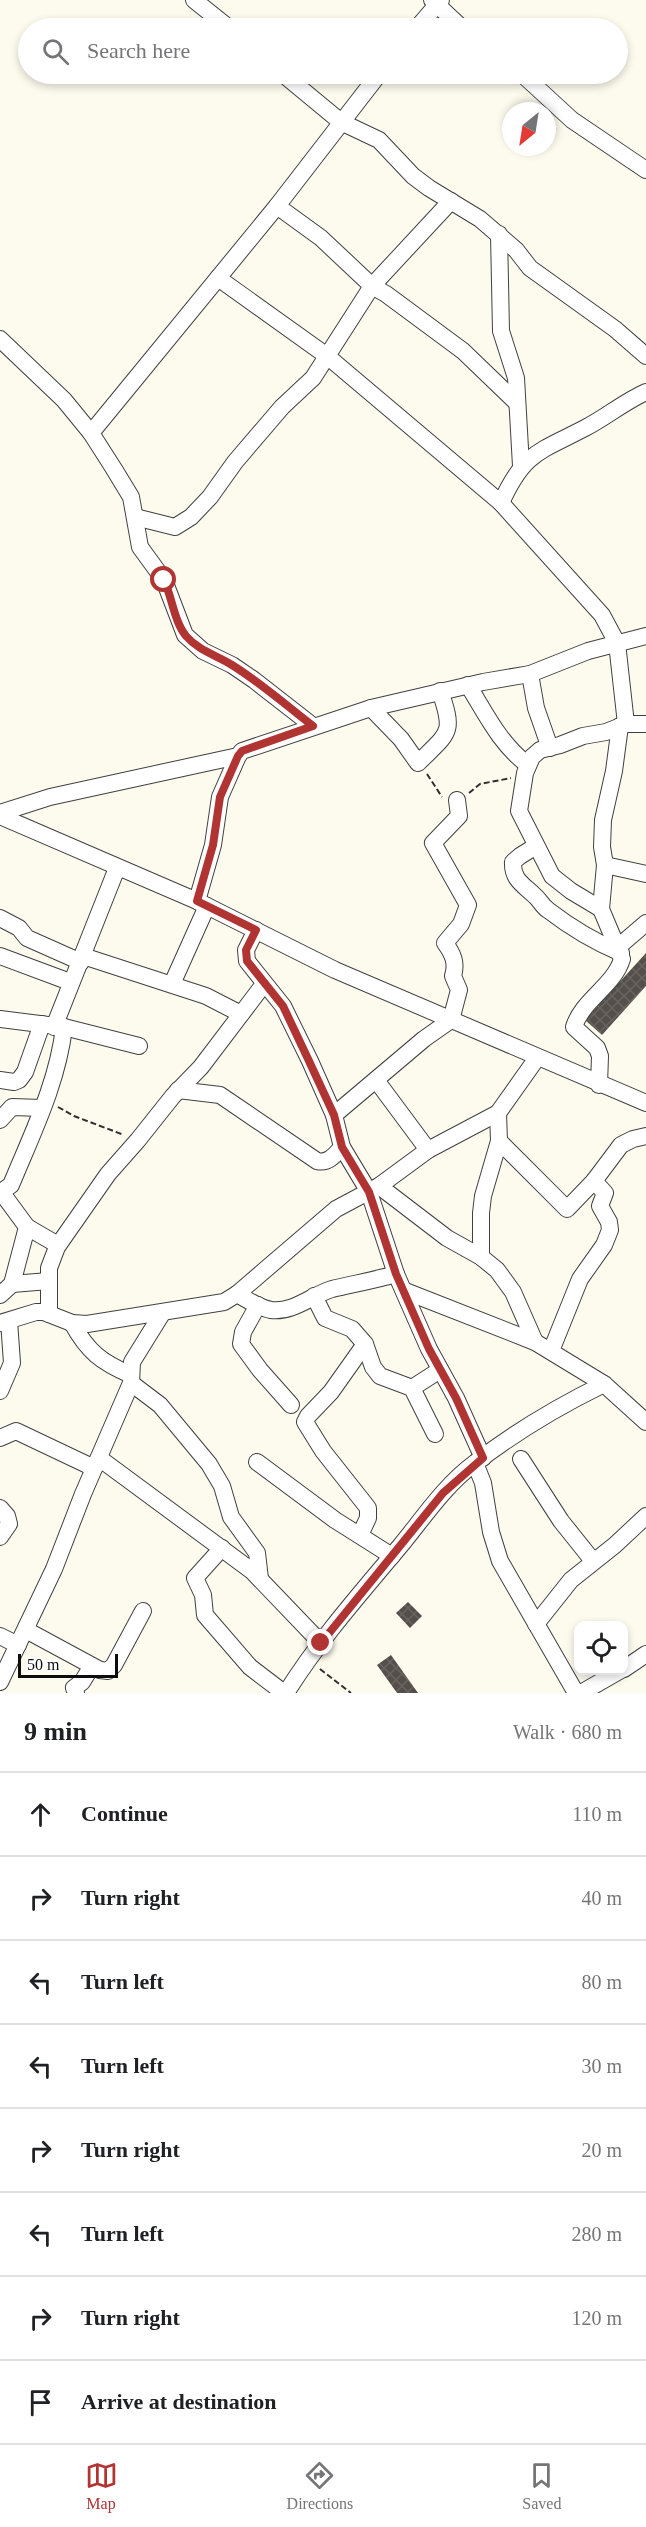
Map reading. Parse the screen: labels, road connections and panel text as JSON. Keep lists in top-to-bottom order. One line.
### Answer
{"scale_bar":"50 m","north":"bottom left","page":{"search":"Search here","scale":"50 m","heading":["9 min","Walk · 680 m"],"list":[["Continue","110 m"],["Turn right","40 m"],["Turn left","80 m"],["Turn left","30 m"],["Turn right","20 m"],["Turn left","280 m"],["Turn right","120 m"],"Arrive at destination"],"nav":["Map","Directions","Saved"]}}
